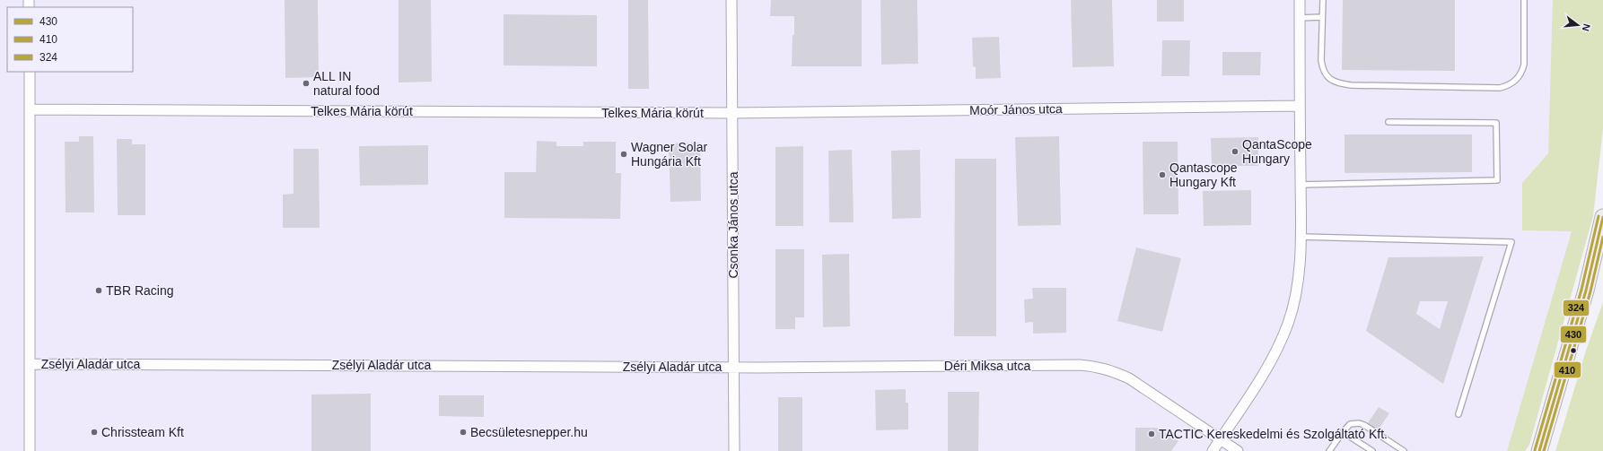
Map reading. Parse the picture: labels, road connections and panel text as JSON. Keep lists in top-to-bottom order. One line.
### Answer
{"streets":{"street":["Moór János utca","Telkes Mária körút","Csonka János utca","Zsélyi Aladár utca","Déri Miksa utca"]},"crossings":[["Moór János utca","Telkes Mária körút"],["Moór János utca","Csonka János utca"],["Telkes Mária körút","Csonka János utca"],["Csonka János utca","Zsélyi Aladár utca"],["Csonka János utca","Déri Miksa utca"],["Zsélyi Aladár utca","Déri Miksa utca"]],"places":["ALL IN natural food","QantaScope Hungary","Wagner Solar Hungária Kft","Qantascope Hungary Kft","TBR Racing","Chrissteam Kft","Becsületesnepper.hu","TACTIC Kereskedelmi és Szolgáltató Kft."],"lines":["transit line 324","transit line 430","transit line 410"],"legend":["430","410","324"],"north":"right"}
